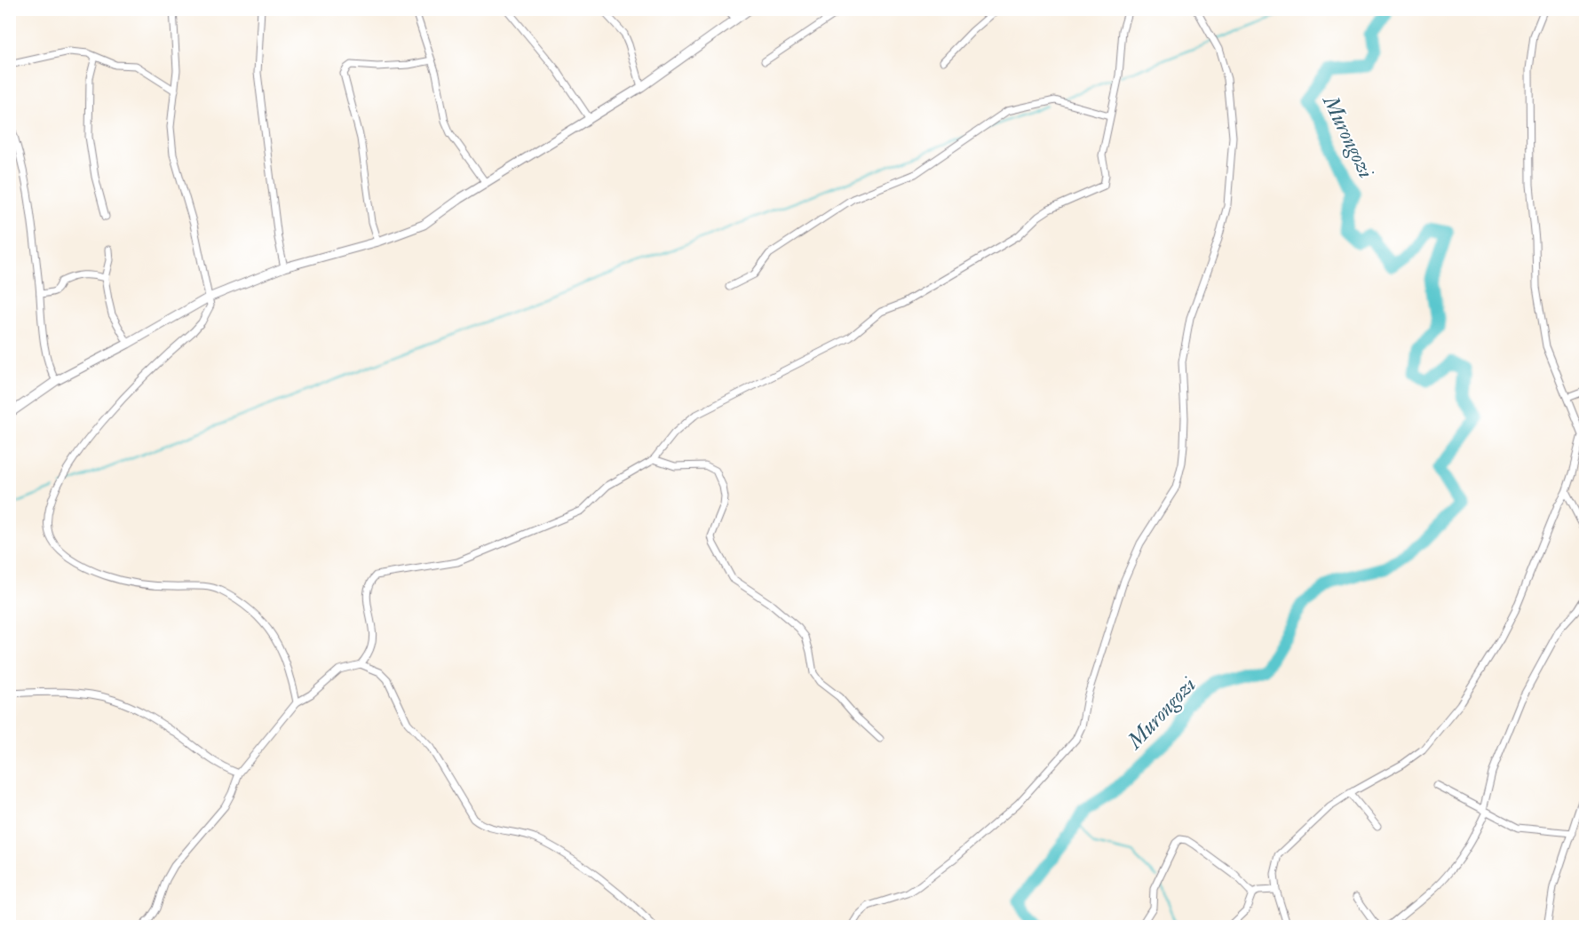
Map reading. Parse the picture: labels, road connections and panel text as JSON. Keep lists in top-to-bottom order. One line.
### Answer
{"water":["Murongozi"]}
